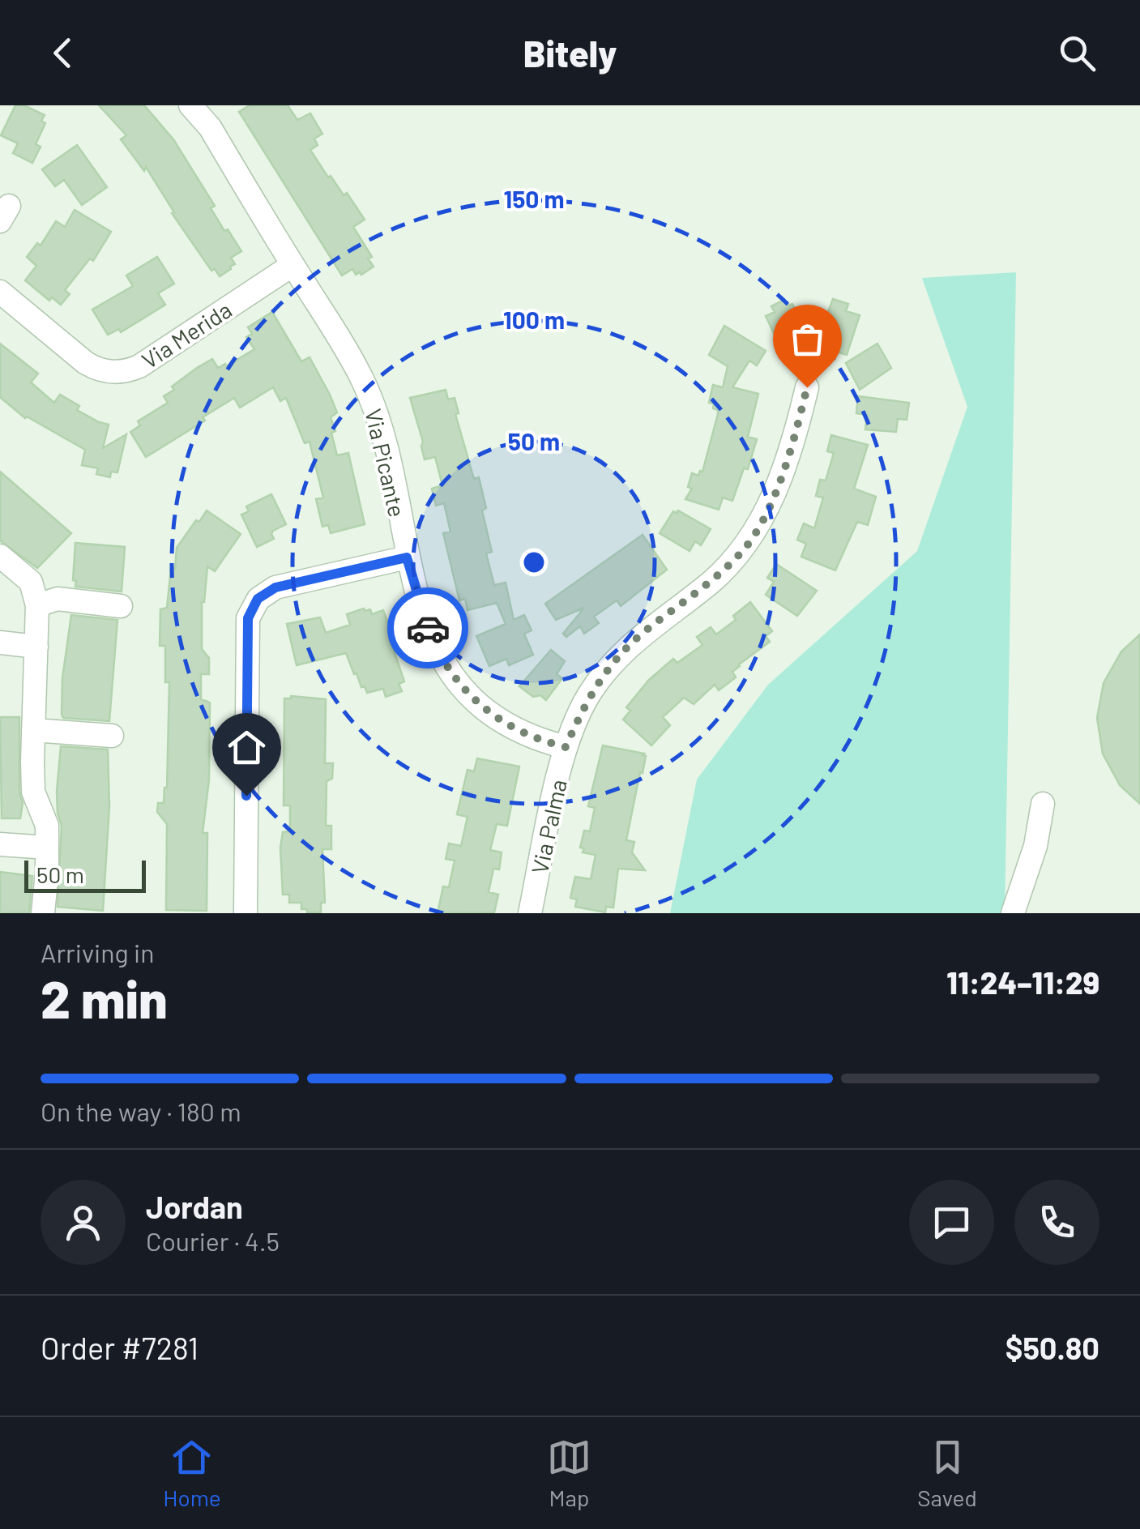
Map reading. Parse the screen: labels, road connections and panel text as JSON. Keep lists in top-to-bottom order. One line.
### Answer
{"streets":{"street":["Via Merida","Via Picante","Via Palma"]},"crossings":[["Via Merida","Via Picante"],["Via Picante","Via Palma"]],"scale_bar":"50 m","page":{"header":"Bitely","scale":"50 m","heading":["2 min","Arriving in","11:24–11:29"],"panel":["Jordan","Courier · 4.5","Order #7281","$50.80"],"bar":"On the way · 180 m","tabs":["Home","Map","Saved"]},"rings":["150 m","100 m","50 m"]}
